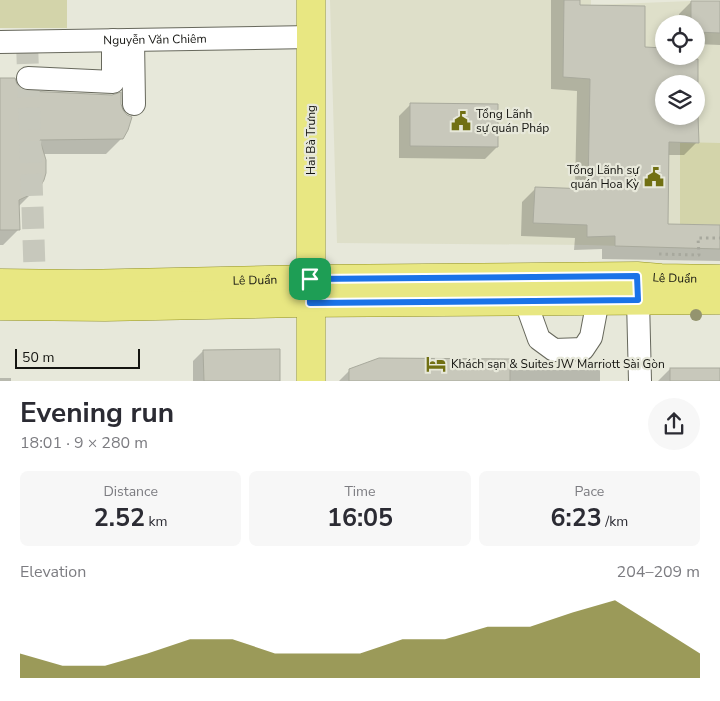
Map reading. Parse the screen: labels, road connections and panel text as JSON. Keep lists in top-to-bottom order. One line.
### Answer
{"streets":{"main road":["Hai Bà Trưng","Lê Duẩn"],"street":["Nguyễn Văn Chiêm"]},"crossings":[["Nguyễn Văn Chiêm","Hai Bà Trưng"],["Hai Bà Trưng","Lê Duẩn"]],"places":{"public building":["Tổng Lãnh sự quán Pháp","Tổng Lãnh sự quán Hoa Kỳ"],"hotel":["Khách sạn & Suites JW Marriott Sài Gòn"]},"scale_bar":"50 m","page":{"scale":"50 m","heading":["Evening run","18:01 · 9 × 280 m"],"stats":[["Distance","2.52 km"],["Time","16:05"],["Pace","6:23 /km"]],"chart":["Elevation","204–209 m"]}}
